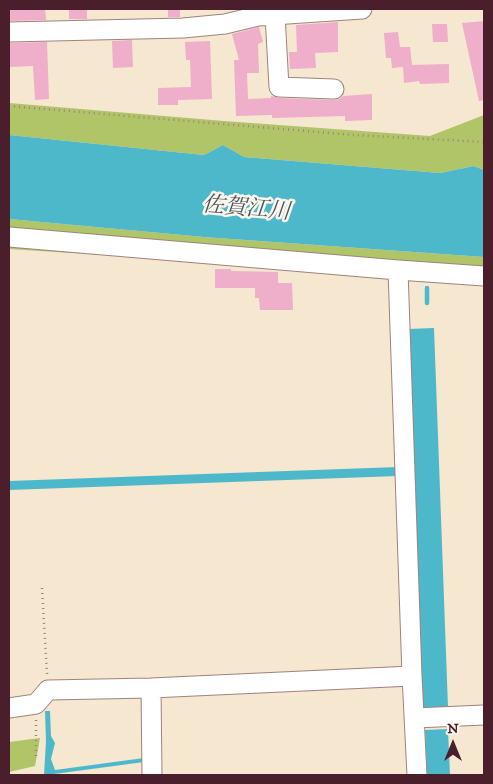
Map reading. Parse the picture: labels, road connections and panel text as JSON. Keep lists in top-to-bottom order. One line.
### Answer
{"water":["佐賀江川"],"north":"top"}
